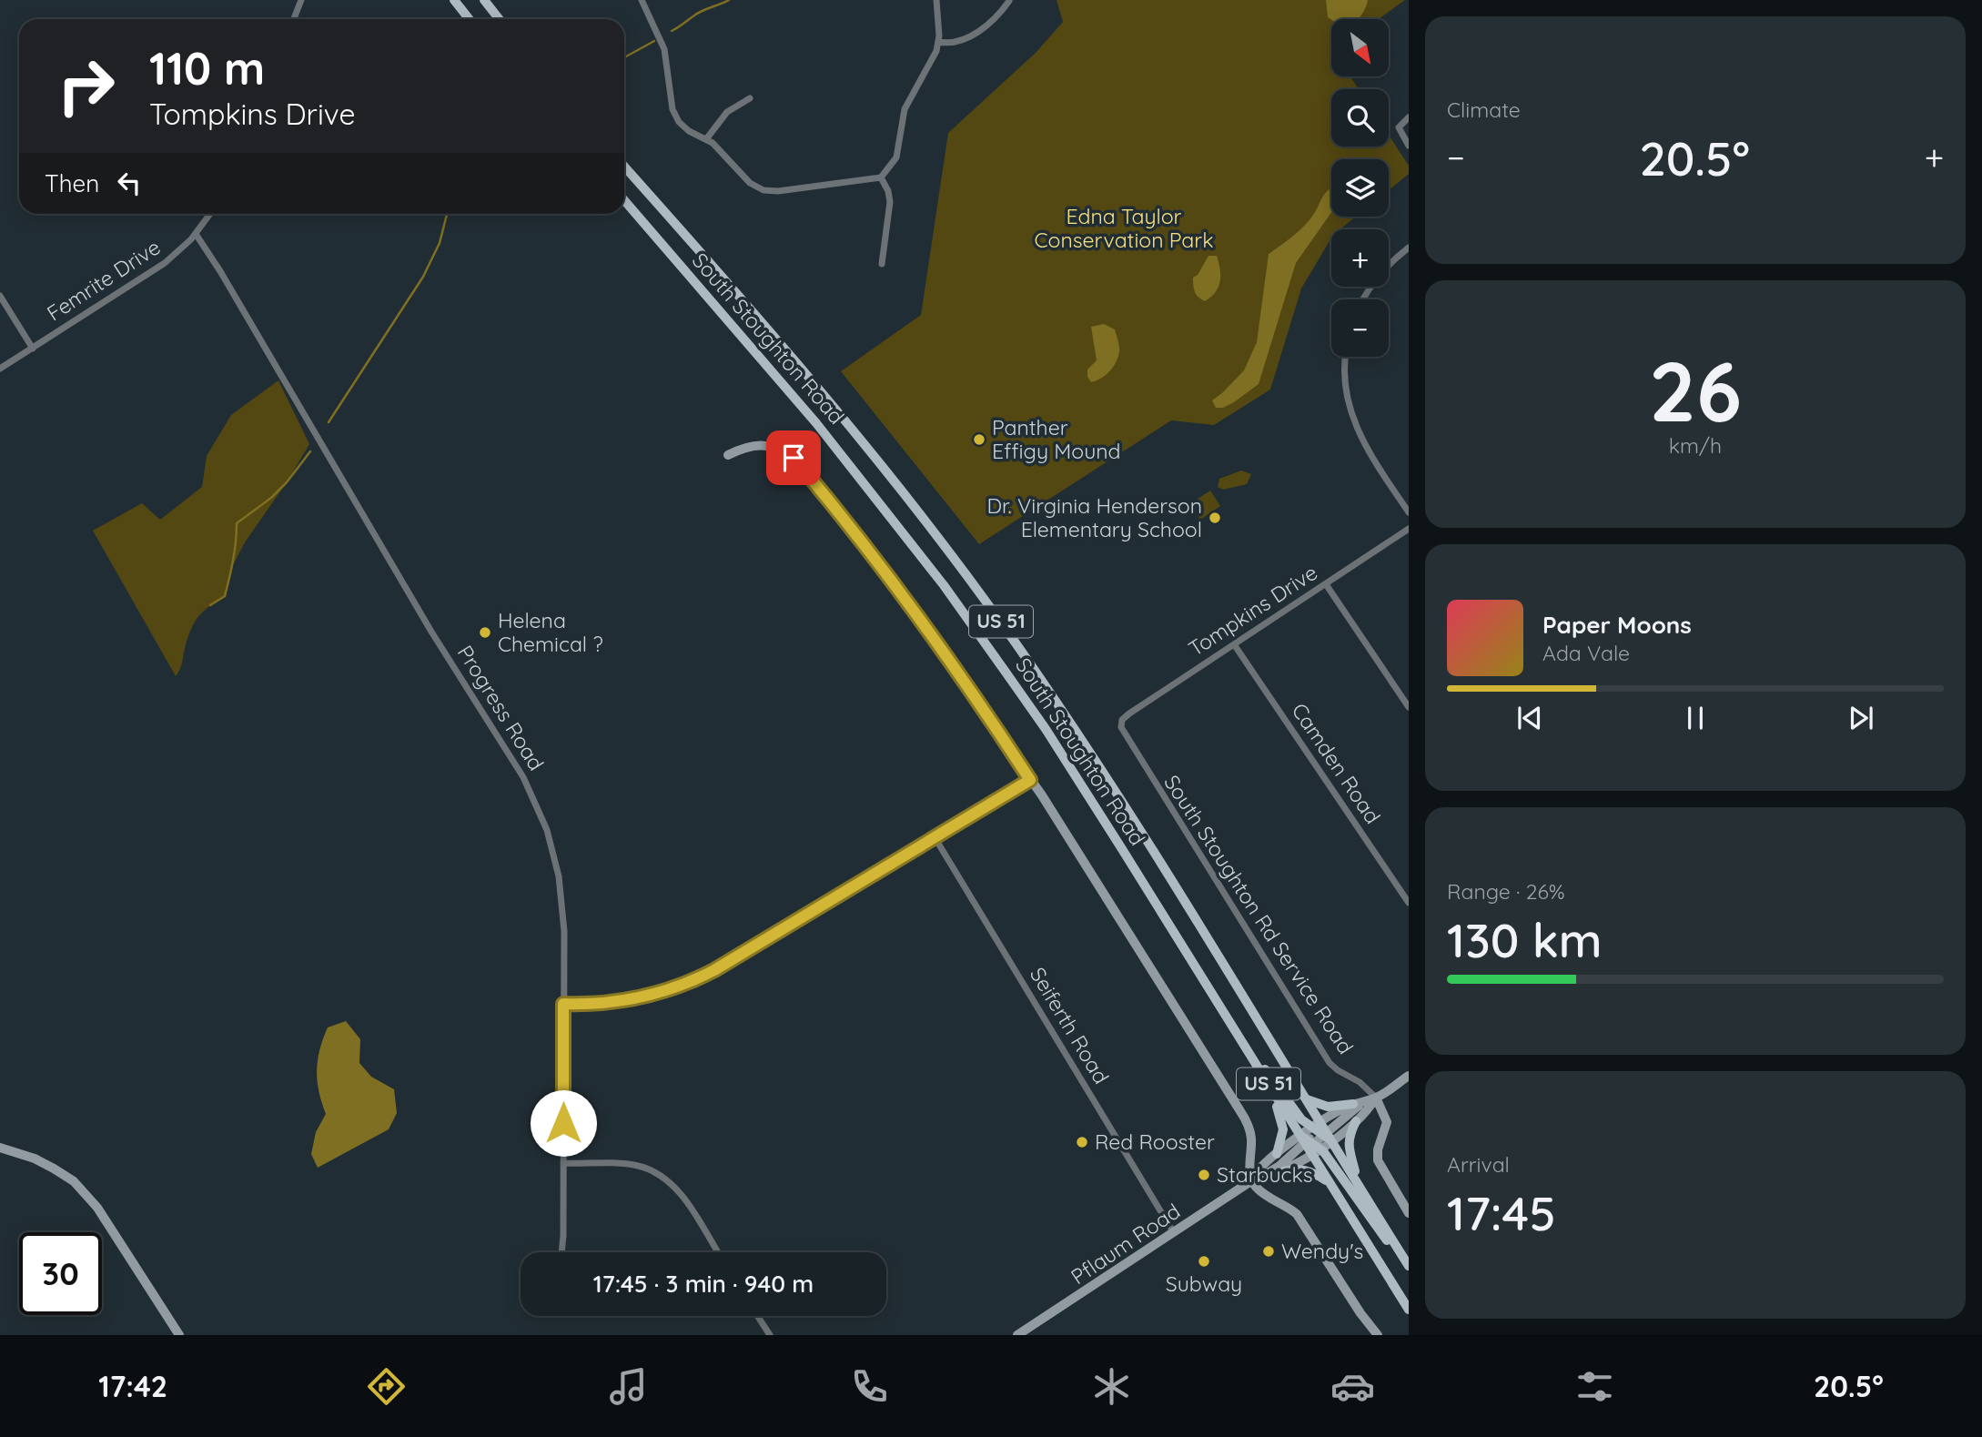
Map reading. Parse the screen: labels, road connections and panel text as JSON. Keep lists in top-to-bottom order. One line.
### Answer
{"streets":{"main road":["South Stoughton Road","US 51"],"street":["Femrite Drive","Tompkins Drive","Progress Road","Camden Road","South Stoughton Rd Service Road","Seiferth Road","Pflaum Road"]},"crossings":[["Femrite Drive","Progress Road"],["South Stoughton Road","Pflaum Road"],["Tompkins Drive","Camden Road"],["Tompkins Drive","South Stoughton Rd Service Road"],["South Stoughton Rd Service Road","Pflaum Road"],["Seiferth Road","Pflaum Road"]],"parks":["Edna Taylor Conservation Park"],"places":["Panther Effigy Mound","Dr. Virginia Henderson Elementary School","Helena Chemical ?","Red Rooster","Starbucks","Wendy's","Subway"],"north":"bottom right","page":{"tile":["Climate",["26","km/h"],["Range · 26%","130 km"],["Arrival","17:45"]],"map_buttons":["+","−"],"turn":["110 m","Tompkins Drive"],"heat":["−","20.5°","+"],"then":"Then","song":["Paper Moons","Ada Vale"],"limit":"30","trip":"17:45 · 3 min · 940 m","tabs":["17:42","20.5°"]}}
